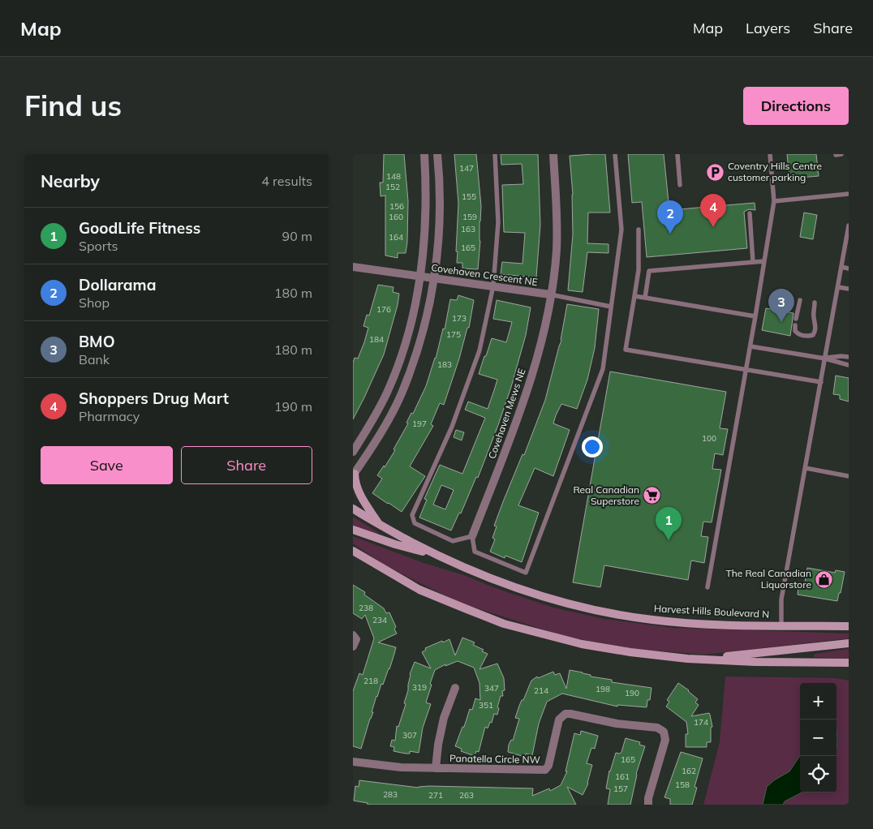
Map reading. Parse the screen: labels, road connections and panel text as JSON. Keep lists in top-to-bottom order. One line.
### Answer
{"streets":{"main road":["Harvest Hills Boulevard N"],"street":["Covehaven Crescent NE","Covehaven Mews NE","Panatella Circle NW"]},"crossings":[["Covehaven Crescent NE","Covehaven Mews NE"]],"places":{"parking":["Coventry Hills Centre customer parking"],"supermarket":["Real Canadian Superstore"],"shop":["The Real Canadian Liquorstore"]},"house_numbers":["147","148","152","155","156","160","159","163","164","165","176","173","175","184","183","197","100","238","234","218","319","347","198","214","190","351","174","307","165","162","161","158","157","283","271","263"],"page":{"header":"Map","nav":["Map","Layers","Share"],"buttons":["Directions",["Save","Share"]],"title":"Find us","heading":["Nearby","4 results"],"pins":["4","2","3","1"],"list":[{"mark":"1","name":"GoodLife Fitness","note":"Sports","value":"90 m"},{"mark":"2","name":"Dollarama","note":"Shop","value":"180 m"},{"mark":"3","name":"BMO","note":"Bank","value":"180 m"},{"mark":"4","name":"Shoppers Drug Mart","note":"Pharmacy","value":"190 m"}],"map_buttons":["+","−"]}}
